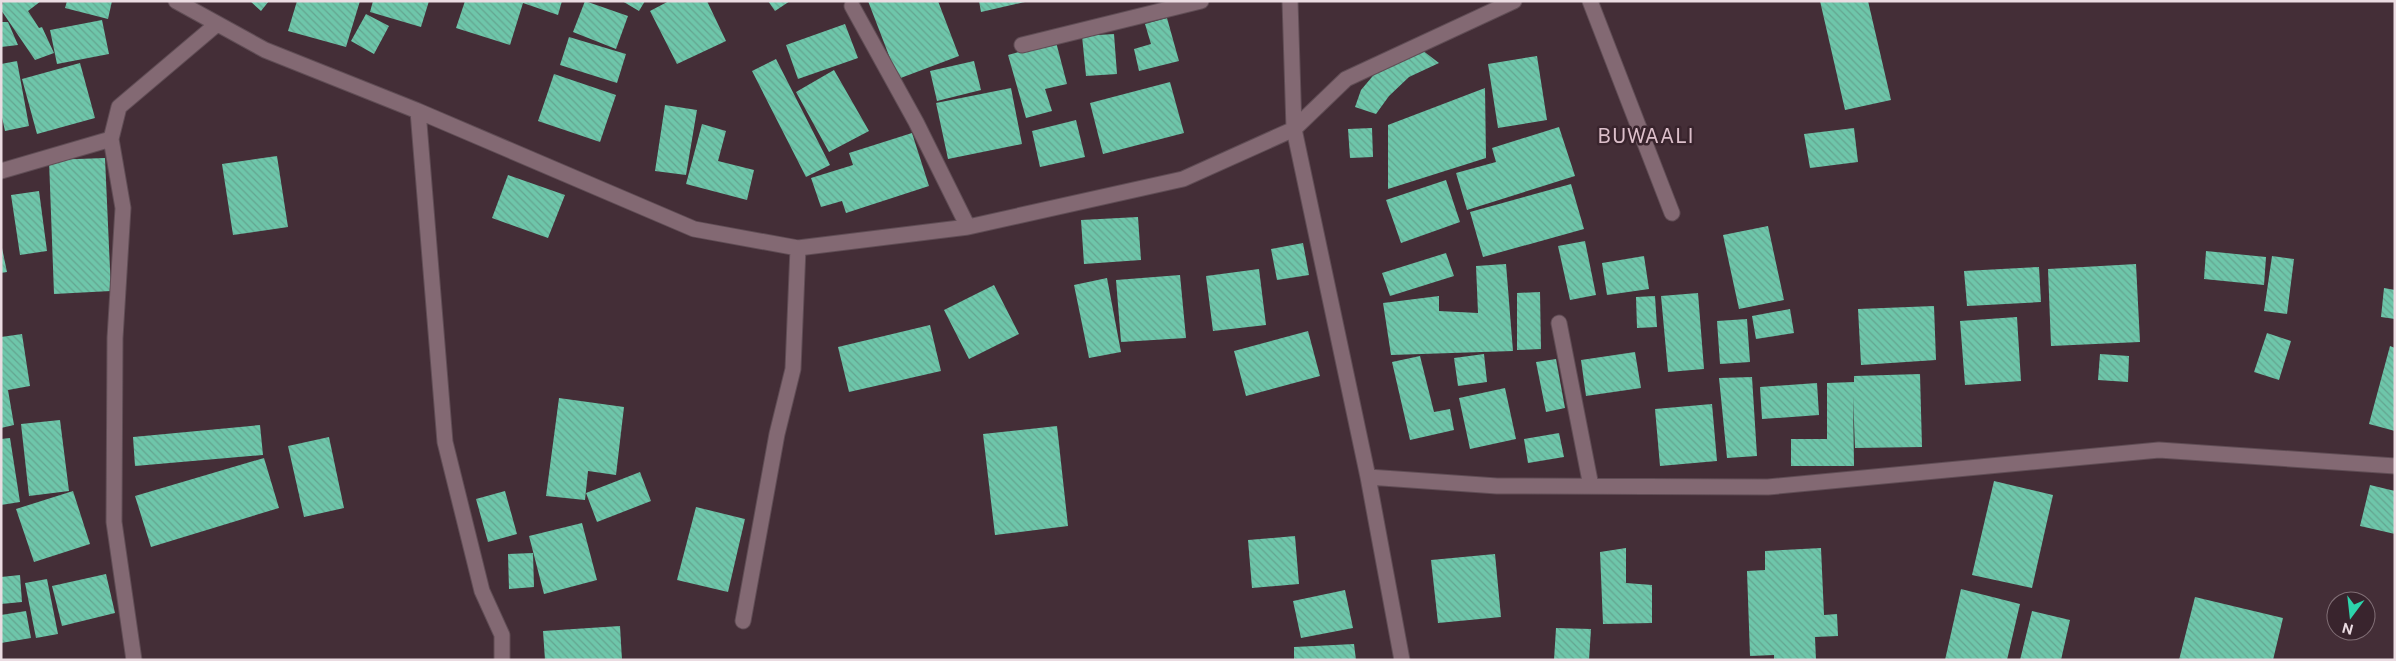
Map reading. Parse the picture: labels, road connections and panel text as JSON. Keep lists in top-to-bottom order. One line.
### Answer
{"districts":["BUWAALI"],"north":"bottom"}
